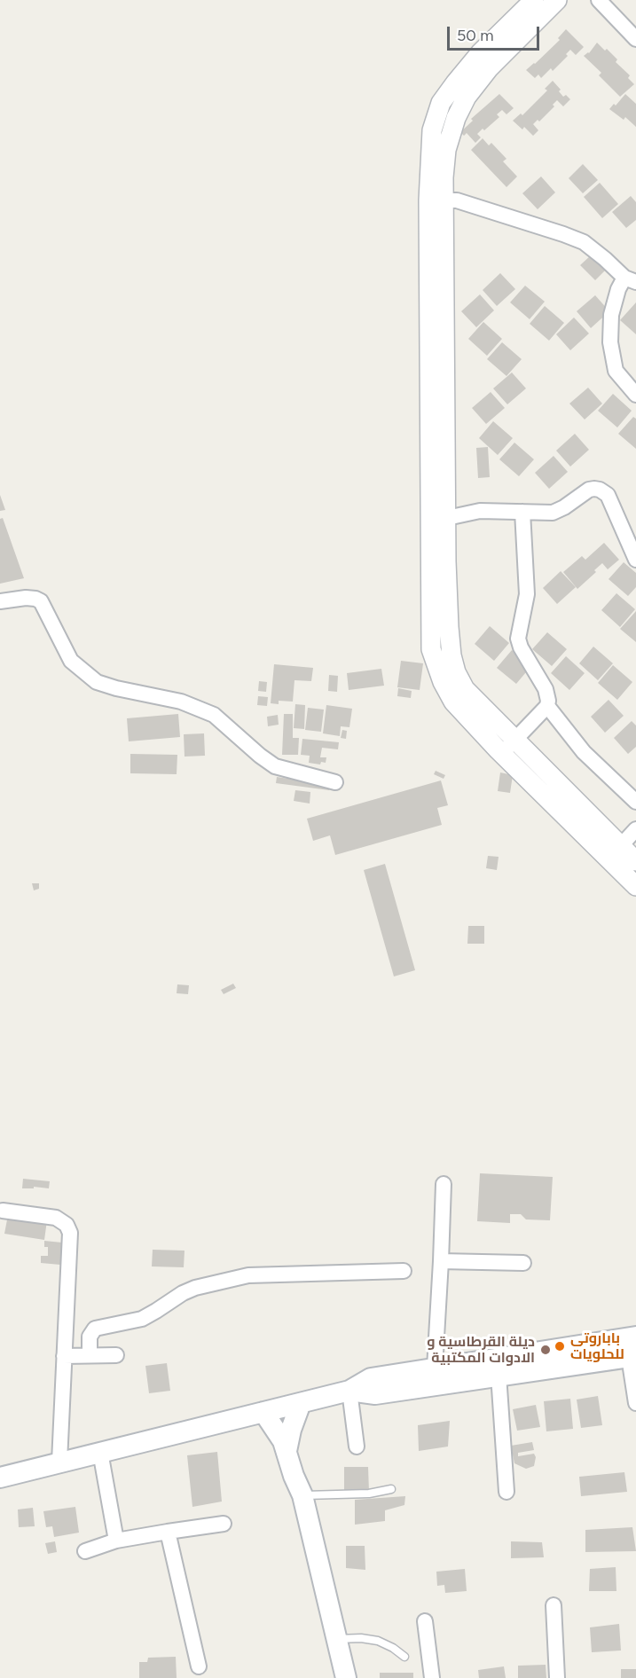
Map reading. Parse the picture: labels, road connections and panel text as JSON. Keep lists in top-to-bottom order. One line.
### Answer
{"places":["باباروتي للحلويات","ديلة القرطاسية و الادوات المكتبية"],"scale_bar":"50 m"}
